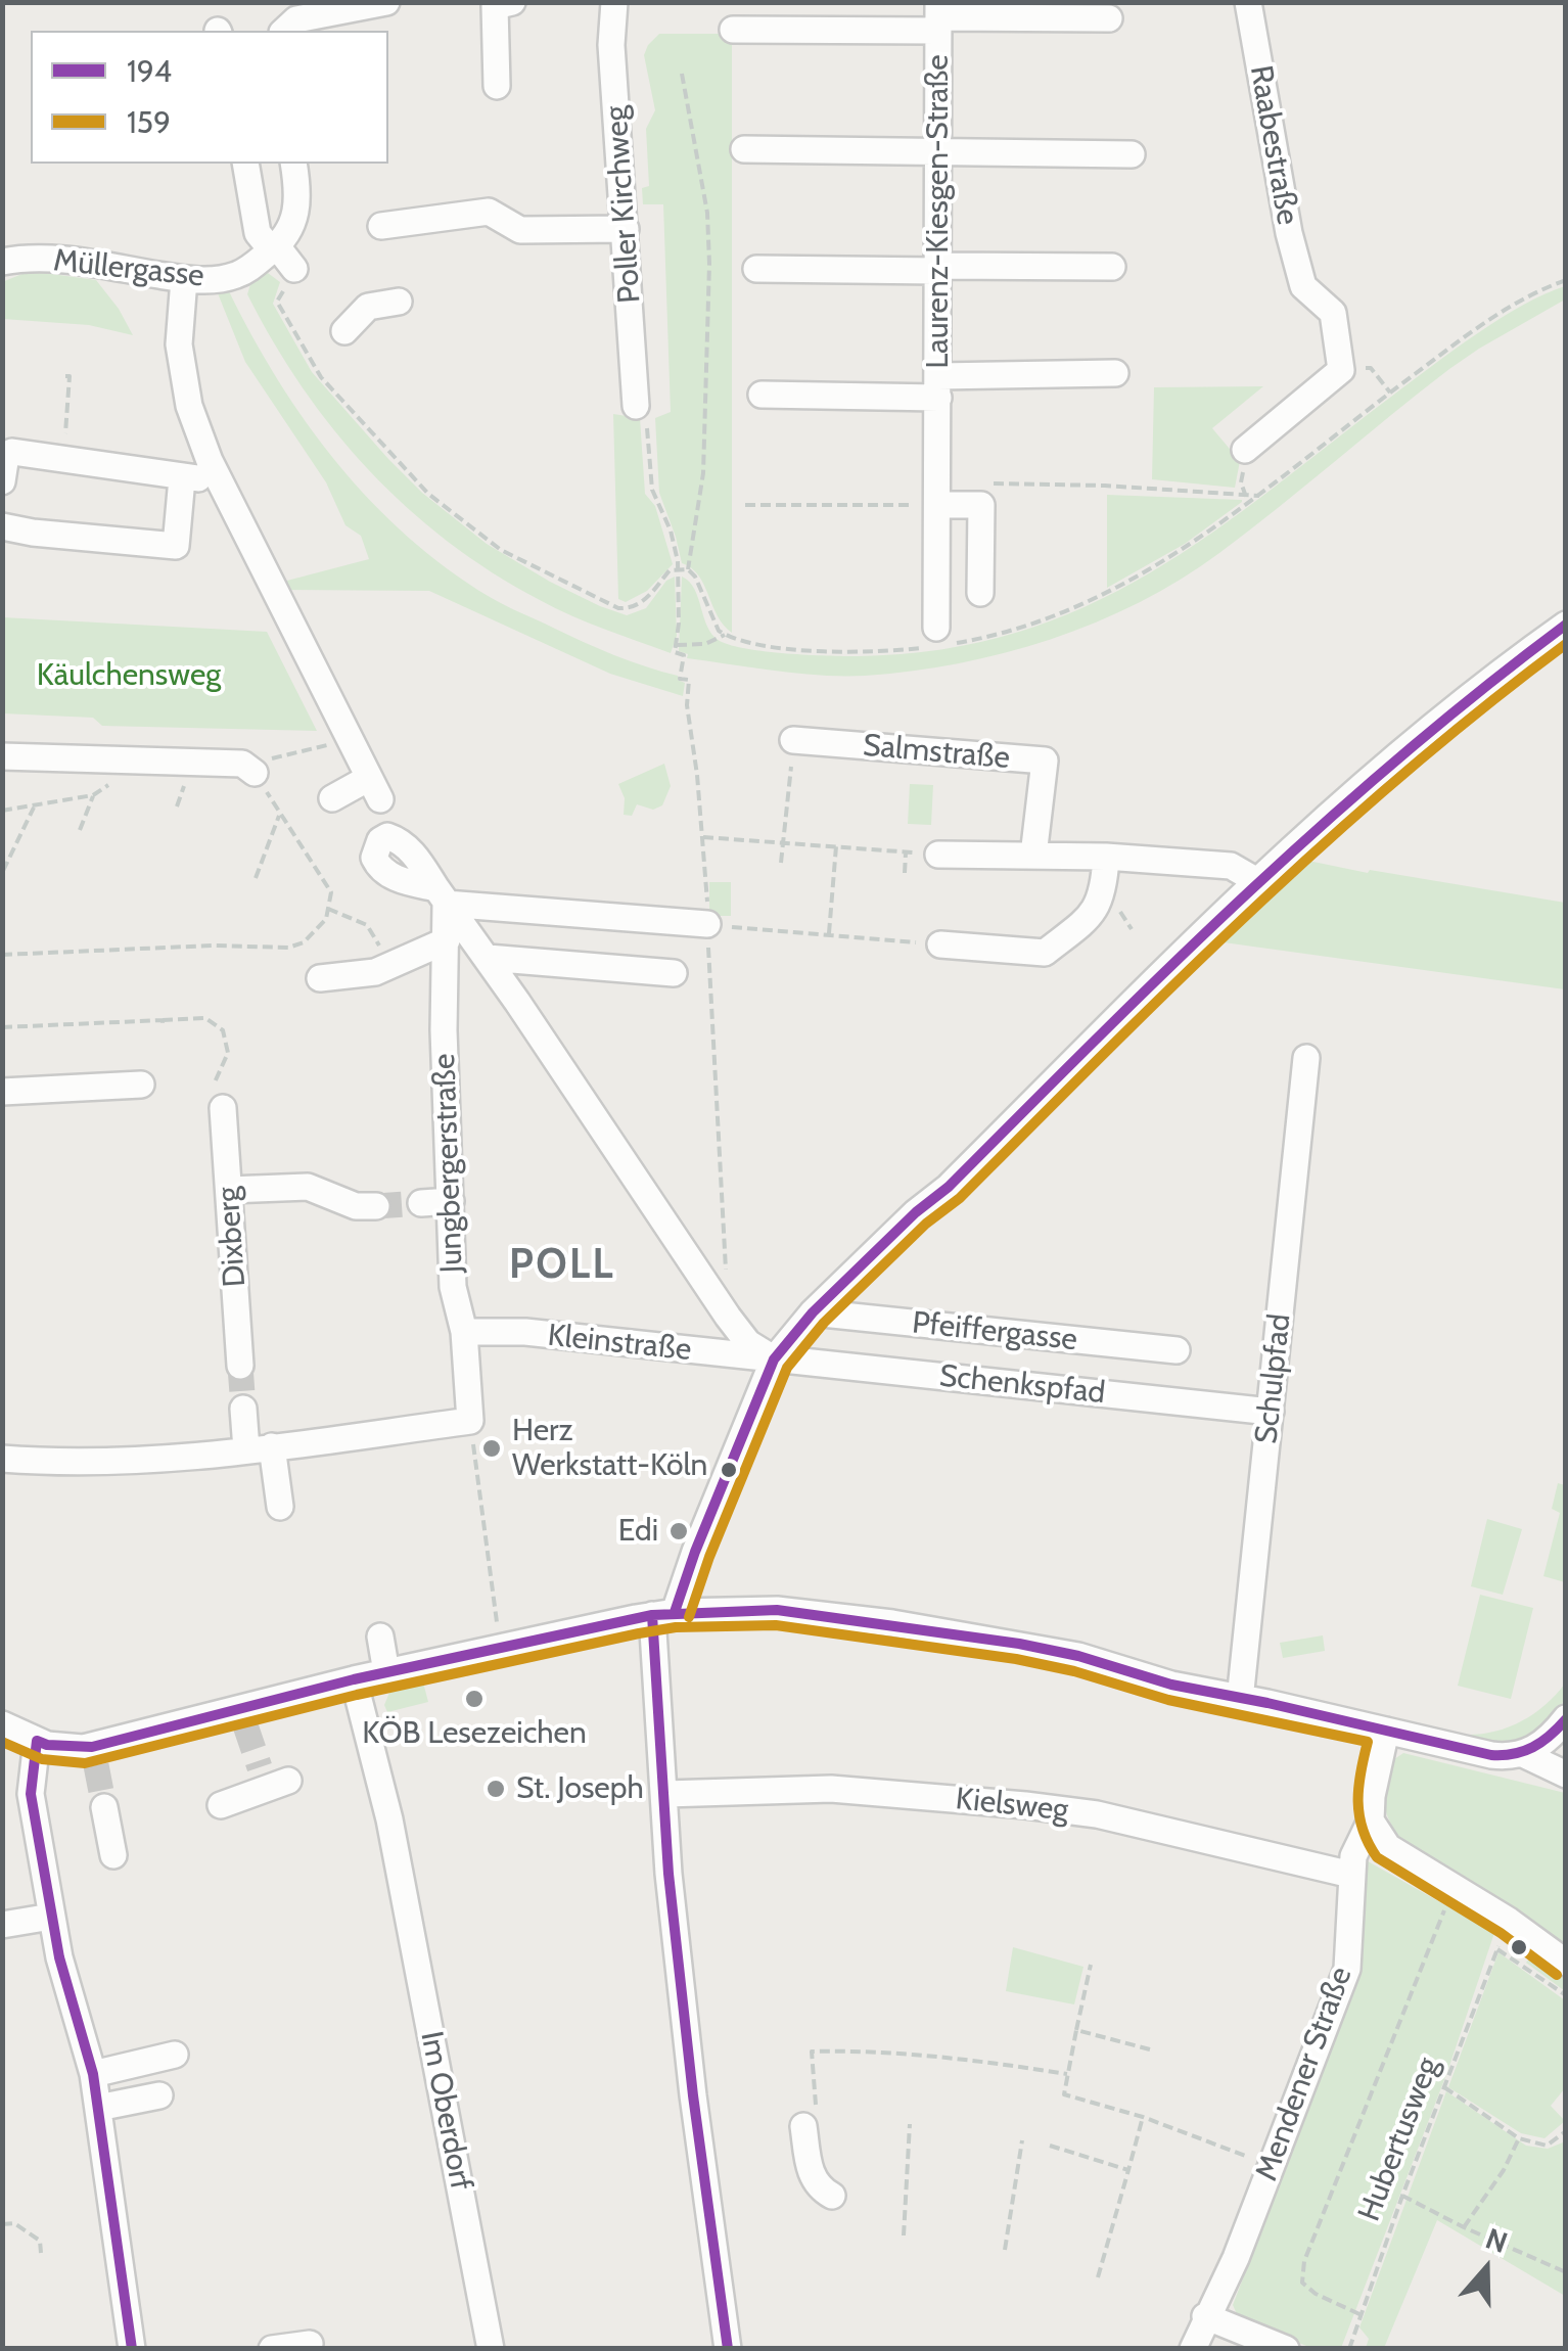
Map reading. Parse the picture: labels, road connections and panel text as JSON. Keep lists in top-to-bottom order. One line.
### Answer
{"streets":{"street":["Raabestraße","Poller Kirchweg","Laurenz-Kiesgen-Straße","Müllergasse","Salmstraße","Jungbergerstraße","Dixberg","Pfeiffergasse","Kleinstraße","Schulpfad","Schenkspfad","Kielsweg","Mendener Straße","Im Oberdorf"],"path":["Hubertusweg"]},"crossings":[["Jungbergerstraße","Kleinstraße"],["Kleinstraße","Schenkspfad"],["Schulpfad","Schenkspfad"],["Kielsweg","Mendener Straße"]],"districts":["POLL"],"parks":["Käulchensweg"],"places":["Herz Werkstatt-Köln","Edi","KÖB Lesezeichen","St. Joseph"],"lines":["transit line 194","transit line 159"],"legend":["194","159"],"north":"top"}
